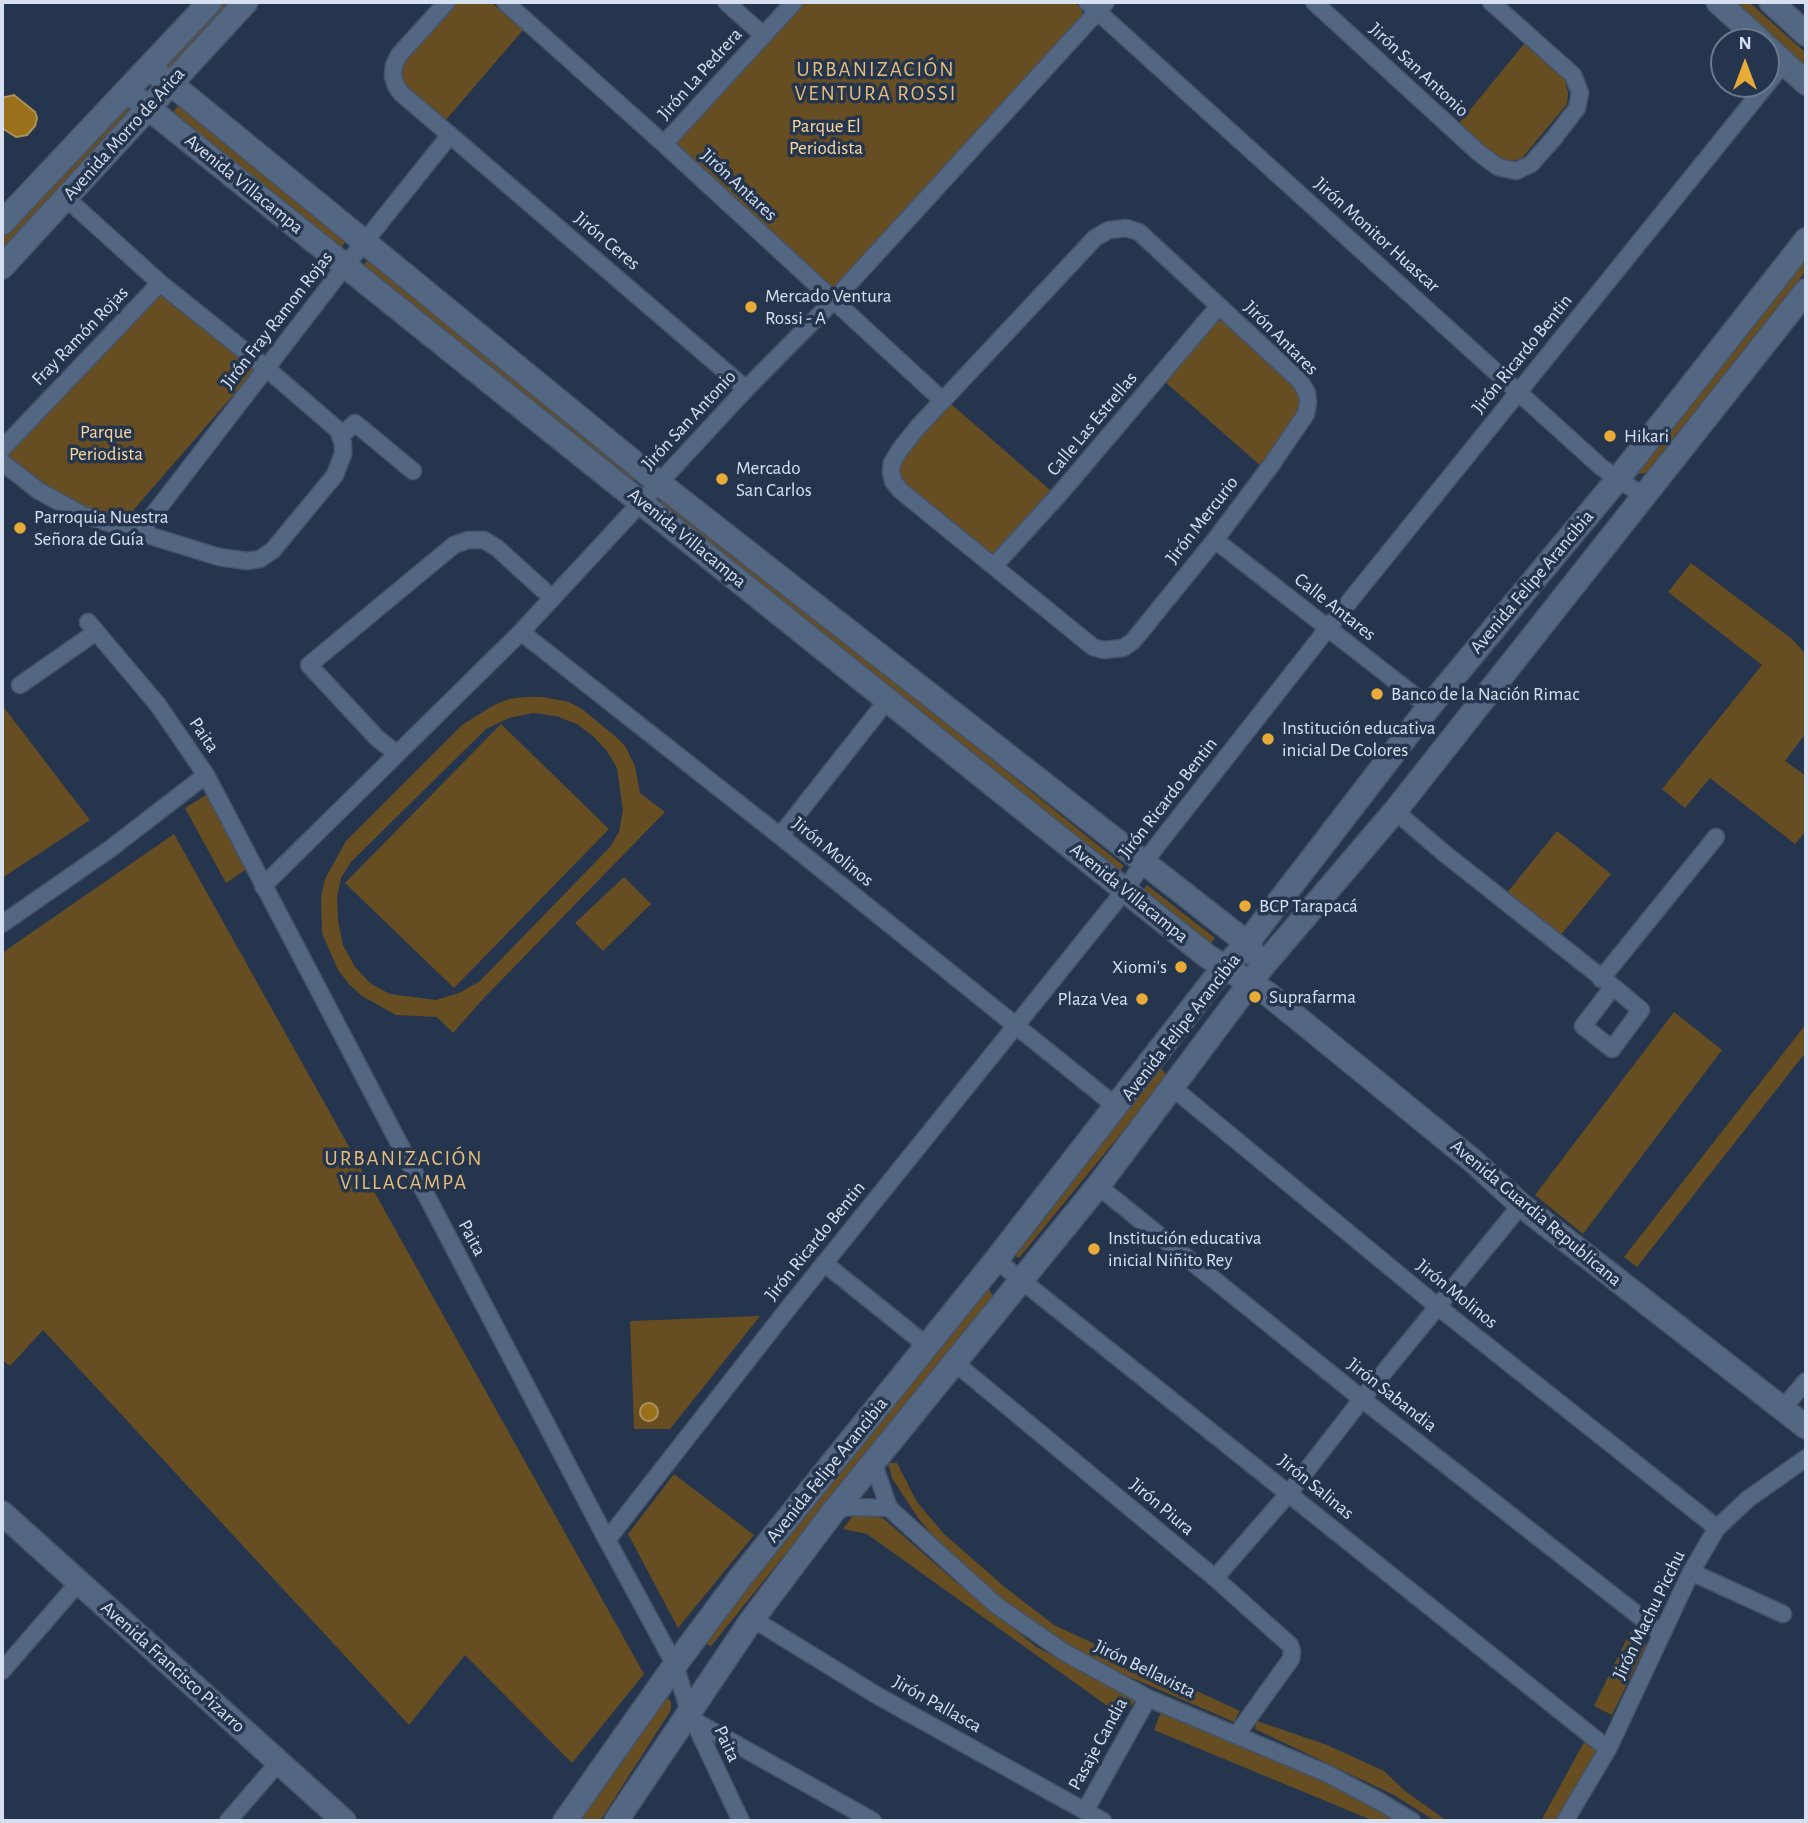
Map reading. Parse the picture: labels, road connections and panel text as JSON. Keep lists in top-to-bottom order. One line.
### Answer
{"streets":{"main road":["Avenida Morro de Arica","Avenida Villacampa","Avenida Felipe Arancibia","Avenida Guardia Republicana","Avenida Francisco Pizarro"],"street":["Jirón San Antonio","Jirón La Pedrera","Jirón Antares","Jirón Monitor Huascar","Jirón Ceres","Jirón Fray Ramon Rojas","Fray Ramón Rojas","Jirón Ricardo Bentin","Calle Las Estrellas","Jirón Mercurio","Calle Antares","Paita","Jirón Molinos","Jirón Sabandia","Jirón Salinas","Jirón Piura","Jirón Machu Picchu","Jirón Bellavista","Jirón Pallasca","Pasaje Candia"]},"crossings":[["Jirón San Antonio","Avenida Villacampa"],["Jirón San Antonio","Jirón Antares"],["Jirón San Antonio","Jirón Monitor Huascar"],["Jirón San Antonio","Jirón Ceres"],["Jirón San Antonio","Paita"],["Jirón San Antonio","Jirón Molinos"],["Jirón La Pedrera","Jirón Antares"],["Avenida Morro de Arica","Avenida Villacampa"],["Avenida Morro de Arica","Fray Ramón Rojas"],["Avenida Villacampa","Jirón Fray Ramon Rojas"],["Avenida Villacampa","Jirón Ricardo Bentin"],["Avenida Villacampa","Avenida Felipe Arancibia"],["Avenida Villacampa","Avenida Guardia Republicana"],["Jirón Antares","Calle Las Estrellas"],["Jirón Antares","Jirón Mercurio"],["Jirón Monitor Huascar","Jirón Ricardo Bentin"],["Jirón Monitor Huascar","Avenida Felipe Arancibia"],["Jirón Ceres","Jirón Fray Ramon Rojas"],["Jirón Fray Ramon Rojas","Fray Ramón Rojas"],["Jirón Ricardo Bentin","Calle Antares"],["Jirón Ricardo Bentin","Paita"],["Jirón Ricardo Bentin","Jirón Molinos"],["Jirón Mercurio","Calle Antares"],["Avenida Felipe Arancibia","Calle Antares"],["Avenida Felipe Arancibia","Paita"],["Avenida Felipe Arancibia","Jirón Molinos"],["Avenida Felipe Arancibia","Avenida Guardia Republicana"],["Avenida Felipe Arancibia","Jirón Sabandia"],["Avenida Felipe Arancibia","Jirón Salinas"],["Avenida Felipe Arancibia","Jirón Piura"],["Avenida Felipe Arancibia","Jirón Bellavista"],["Avenida Felipe Arancibia","Jirón Pallasca"],["Jirón Molinos","Jirón Machu Picchu"],["Jirón Sabandia","Jirón Machu Picchu"],["Jirón Salinas","Jirón Machu Picchu"],["Jirón Piura","Jirón Bellavista"],["Jirón Bellavista","Pasaje Candia"],["Jirón Pallasca","Pasaje Candia"]],"districts":["URBANIZACIÓN VENTURA ROSSI","URBANIZACIÓN VILLACAMPA"],"parks":["Parque El Periodista","Parque Periodista"],"places":["Mercado Ventura Rossi - A","Hikari","Mercado San Carlos","Parroquia Nuestra Señora de Guía","Banco de la Nación Rimac","Institución educativa inicial De Colores","BCP Tarapacá","Xiomi's","Suprafarma","Plaza Vea","Institución educativa inicial Niñito Rey"],"north":"top"}
